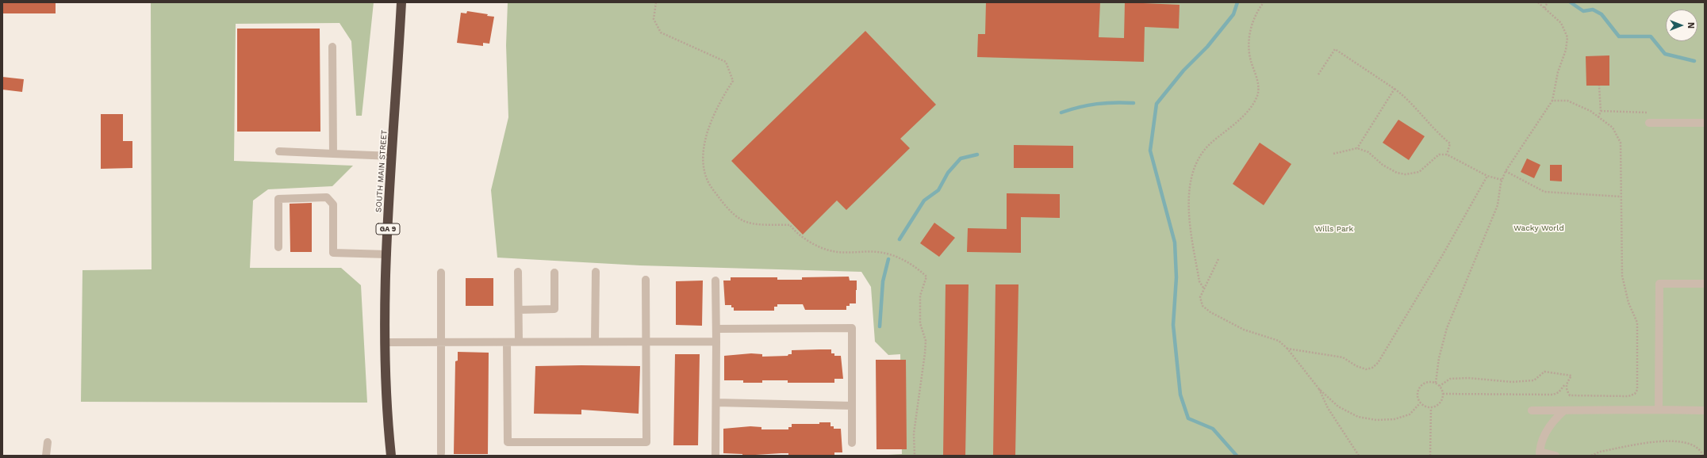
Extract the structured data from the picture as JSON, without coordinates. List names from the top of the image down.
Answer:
{
  "streets": {
    "highway": ["SOUTH MAIN STREET", "GA 9"]
  },
  "parks": ["Wacky World", "Wills Park"],
  "north": "right"
}
